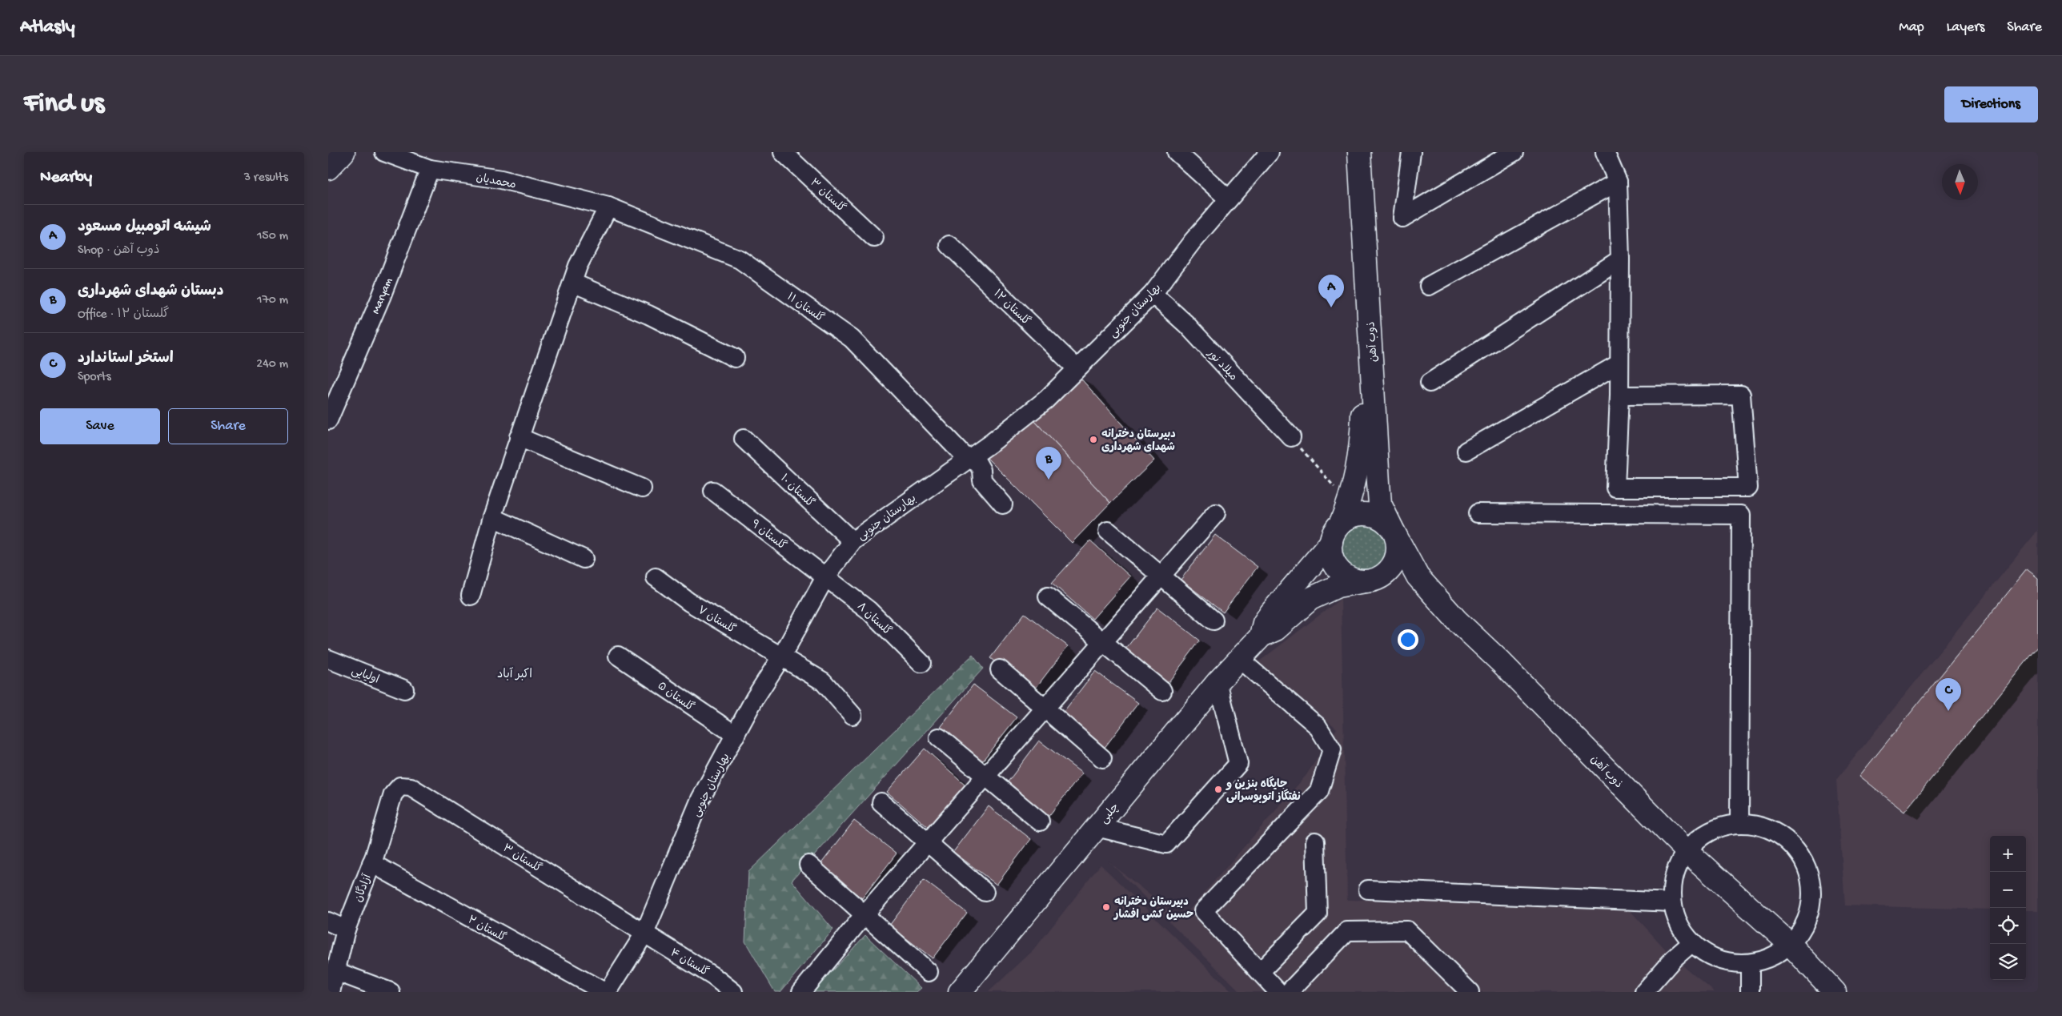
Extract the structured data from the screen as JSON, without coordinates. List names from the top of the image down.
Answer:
{
  "streets": {
    "main road": ["ذوب آهن", "چلبی"],
    "street": [
      "محمدیان",
      "گلستان ۳",
      "Maryam",
      "گلستان ۱۱",
      "گلستان ۱۲",
      "بهارستان جنوبی",
      "میلاد نور",
      "گلستان ۱۰",
      "گلستان ۹",
      "گلستان ۸",
      "گلستان ۷",
      "اولیایی",
      "گلستان ۵",
      "آزادگان",
      "گلستان ۲",
      "گلستان ۴"
    ]
  },
  "crossings": [
    ["محمدیان", "Maryam"],
    ["محمدیان", "گلستان ۱۱"],
    ["گلستان ۳", "بهارستان جنوبی"],
    ["گلستان ۳", "آزادگان"],
    ["گلستان ۳", "گلستان ۴"],
    ["گلستان ۱۱", "بهارستان جنوبی"],
    ["گلستان ۱۲", "بهارستان جنوبی"],
    ["بهارستان جنوبی", "میلاد نور"],
    ["بهارستان جنوبی", "گلستان ۱۰"],
    ["بهارستان جنوبی", "گلستان ۹"],
    ["بهارستان جنوبی", "گلستان ۸"],
    ["بهارستان جنوبی", "گلستان ۷"],
    ["بهارستان جنوبی", "گلستان ۵"],
    ["بهارستان جنوبی", "گلستان ۴"],
    ["گلستان ۹", "گلستان ۸"],
    ["آزادگان", "گلستان ۲"]
  ],
  "districts": ["اکبر آباد"],
  "places": ["دبیرستان دخترانه شهدای شهرداری", "جایگاه بنزین و نفتگاز اتوبوسرانی", "دبیرستان دخترانه حسین کشی افشار"],
  "north": "bottom",
  "page": {
    "header": "Atlasly",
    "nav": ["Map", "Layers", "Share"],
    "buttons": [
      "Directions",
      ["Save", "Share"]
    ],
    "title": "Find us",
    "heading": ["Nearby", "3 results"],
    "list": [
      {
        "mark": "A",
        "name": "شیشه اتومبیل مسعود",
        "note": "Shop · ذوب آهن",
        "value": "150 m"
      },
      {
        "mark": "B",
        "name": "دبستان شهدای شهرداری",
        "note": "Office · گلستان ۱۲",
        "value": "170 m"
      },
      {
        "mark": "C",
        "name": "استخر استاندارد",
        "note": "Sports",
        "value": "240 m"
      }
    ],
    "pins": ["A", "B", "C"],
    "map_buttons": ["+", "−"]
  }
}
